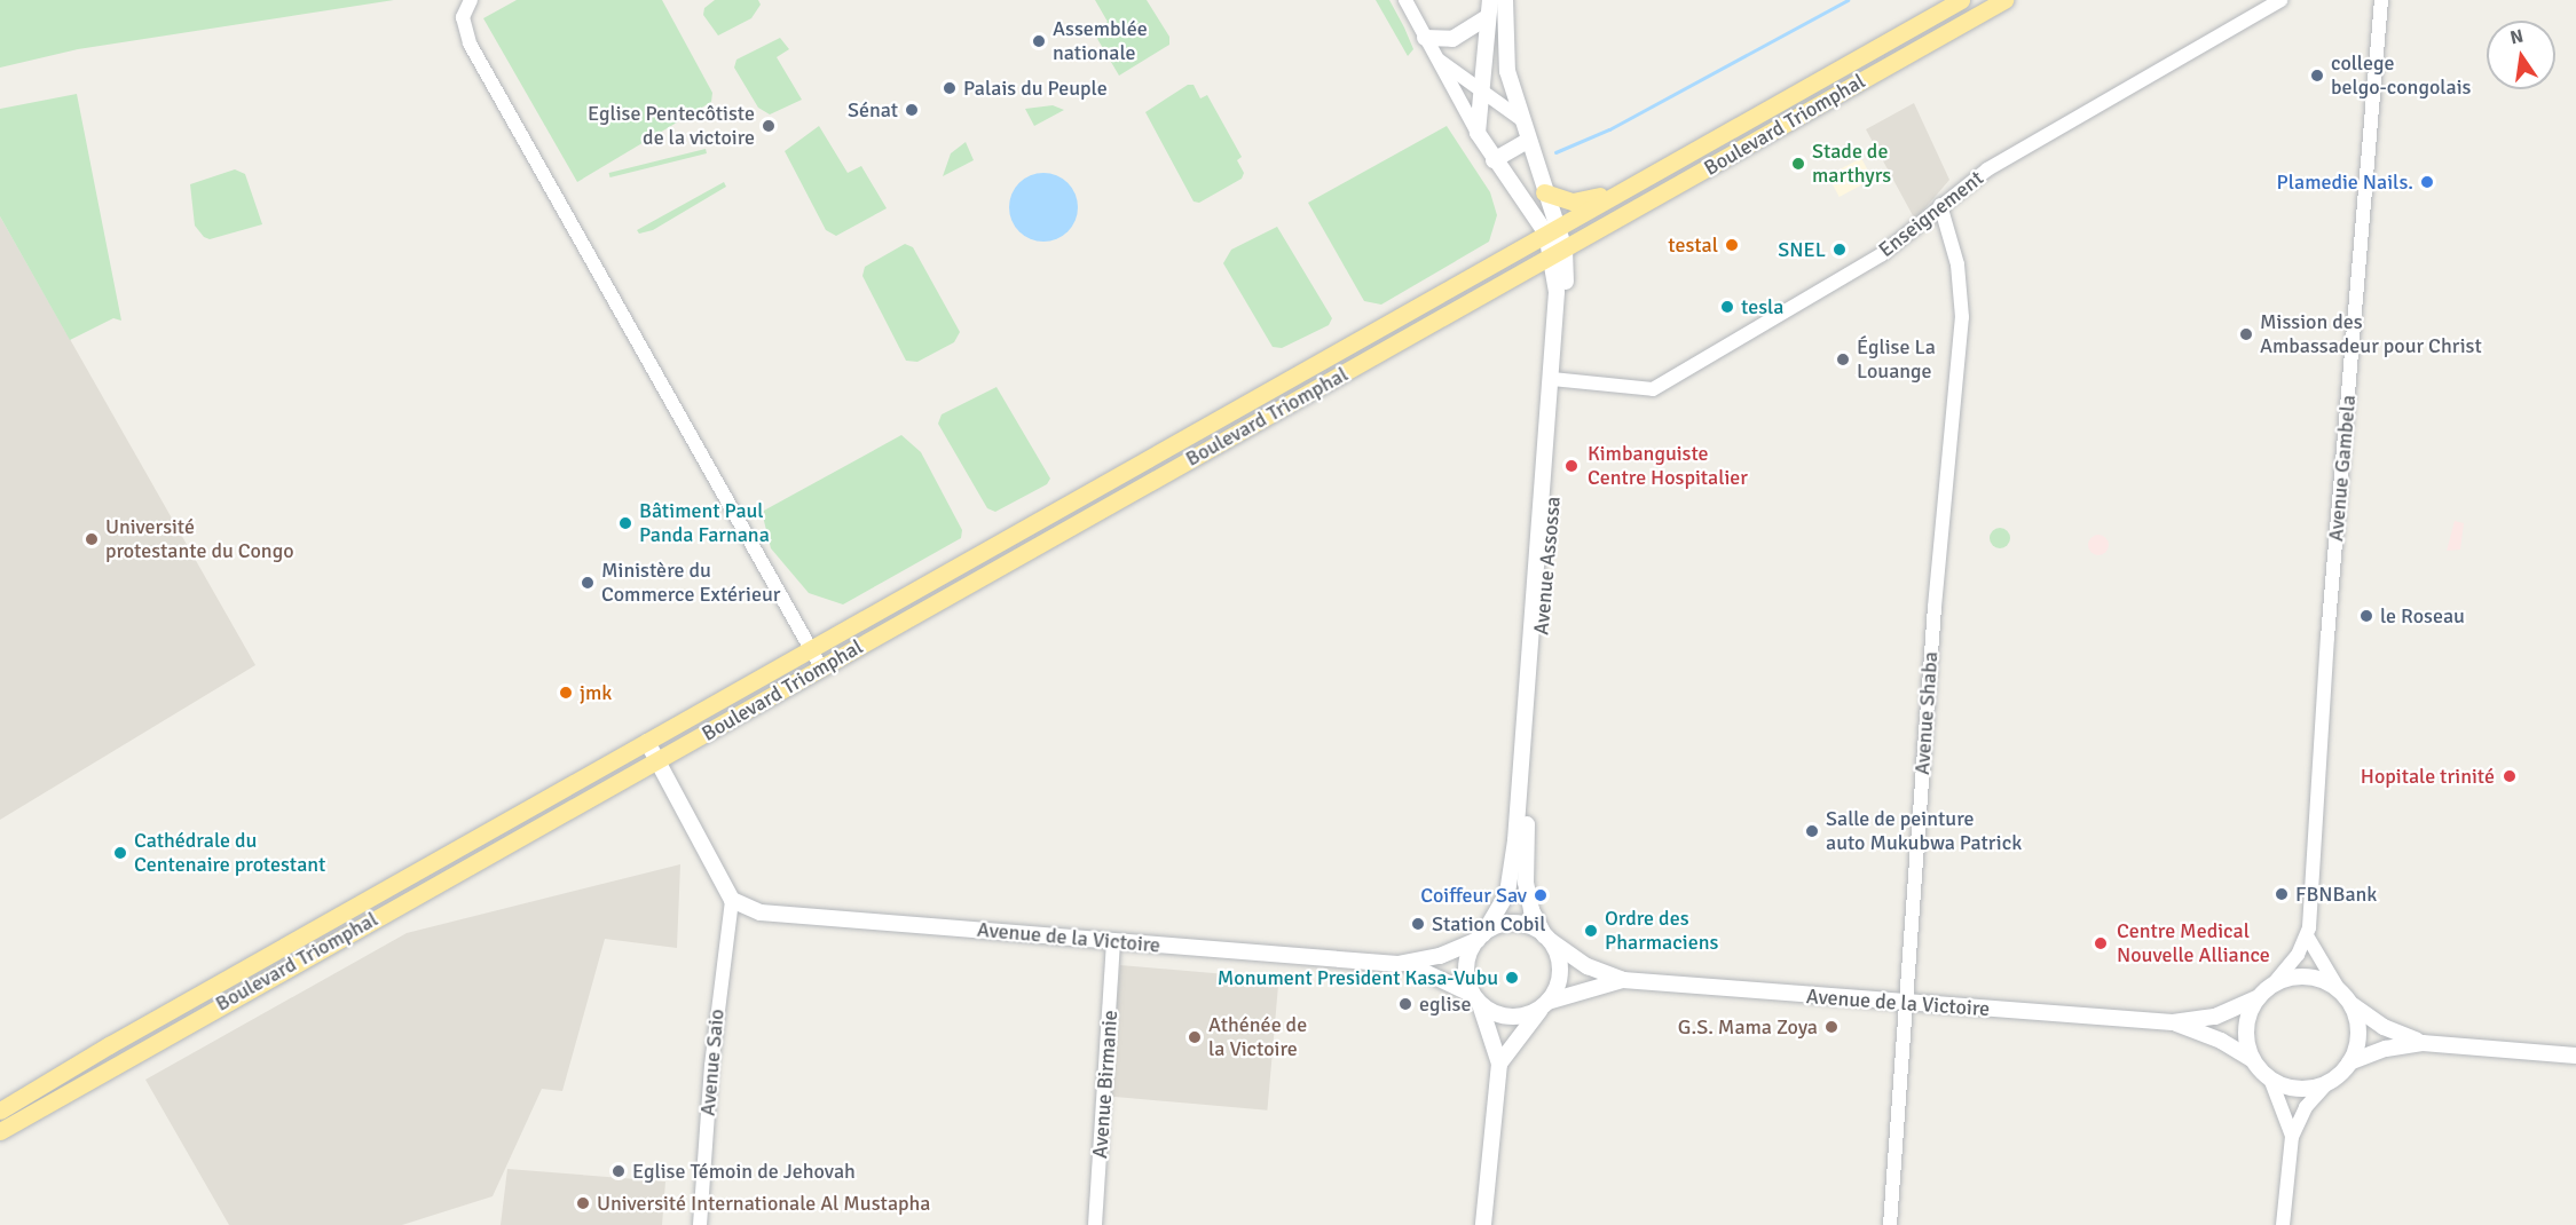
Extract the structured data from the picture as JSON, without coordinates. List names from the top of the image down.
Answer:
{
  "streets": {
    "highway": ["Boulevard Triomphal"],
    "main road": ["Avenue Assossa", "Avenue de la Victoire"],
    "street": [
      "Enseignement",
      "Avenue Gambela",
      "Avenue Shaba",
      "Avenue Saio",
      "Avenue Birmanie"
    ]
  },
  "crossings": [
    ["Boulevard Triomphal", "Avenue Assossa"],
    ["Enseignement", "Avenue Assossa"],
    ["Enseignement", "Avenue Shaba"],
    ["Avenue Shaba", "Avenue de la Victoire"],
    ["Avenue de la Victoire", "Avenue Saio"],
    ["Avenue de la Victoire", "Avenue Birmanie"]
  ],
  "places": [
    "Assemblée nationale",
    "college belgo-congolais",
    "Palais du Peuple",
    "Sénat",
    "Eglise Pentecôtiste de la victoire",
    "Stade de marthyrs",
    "Plamedie Nails.",
    "testal",
    "SNEL",
    "tesla",
    "Mission des Ambassadeur pour Christ",
    "Église La Louange",
    "Kimbanguiste Centre Hospitalier",
    "Bâtiment Paul Panda Farnana",
    "Université protestante du Congo",
    "Ministère du Commerce Extérieur",
    "le Roseau",
    "jmk",
    "Hopitale trinité",
    "Salle de peinture auto Mukubwa Patrick",
    "Cathédrale du Centenaire protestant",
    "FBNBank",
    "Coiffeur Sav",
    "Station Cobil",
    "Ordre des Pharmaciens",
    "Centre Medical Nouvelle Alliance",
    "Monument President Kasa-Vubu",
    "eglise",
    "G.S. Mama Zoya",
    "Athénée de la Victoire",
    "Eglise Témoin de Jehovah",
    "Université Internationale Al Mustapha"
  ],
  "north": "top"
}
